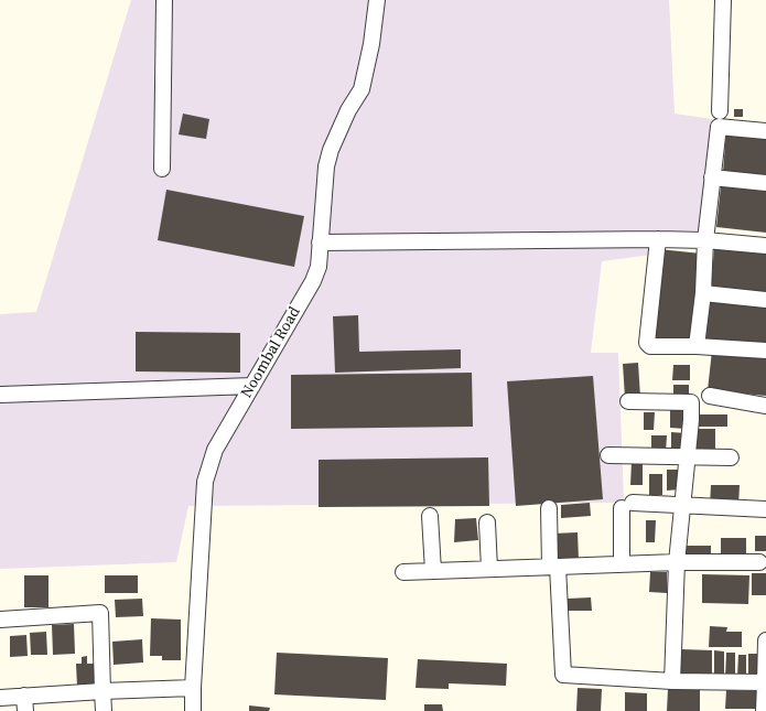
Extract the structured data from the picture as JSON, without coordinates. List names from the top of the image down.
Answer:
{
  "streets": {
    "street": ["Noombal Road"]
  }
}
